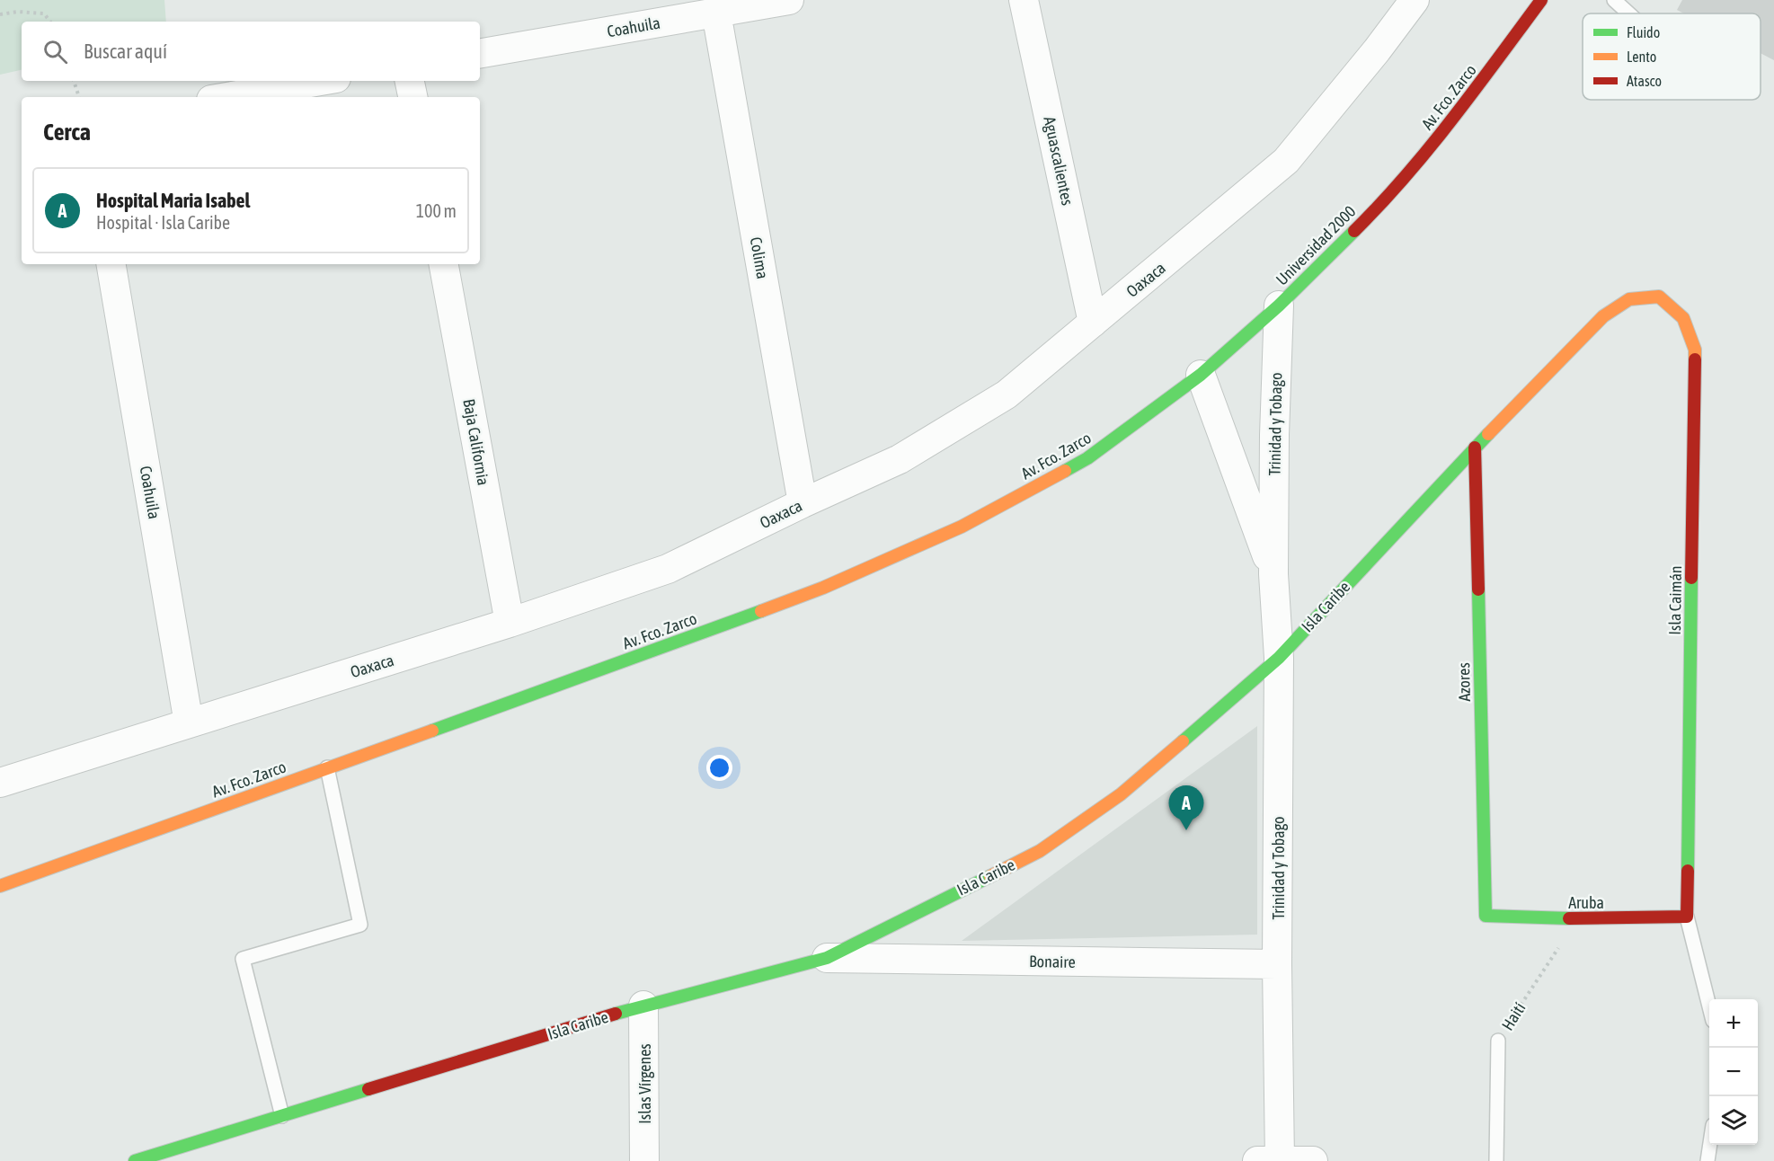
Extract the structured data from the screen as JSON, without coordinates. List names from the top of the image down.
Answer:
{
  "streets": {
    "street": [
      "Coahuila",
      "Av. Fco. Zarco",
      "Aguascalientes",
      "Universidad 2000",
      "Colima",
      "Oaxaca",
      "Trinidad y Tobago",
      "Baja California",
      "Isla Caimán",
      "Isla Caribe",
      "Azores",
      "Aruba",
      "Bonaire",
      "Islas Vírgenes"
    ],
    "lane": ["Haití"]
  },
  "crossings": [
    ["Coahuila", "Colima"],
    ["Coahuila", "Oaxaca"],
    ["Av. Fco. Zarco", "Universidad 2000"],
    ["Av. Fco. Zarco", "Trinidad y Tobago"],
    ["Aguascalientes", "Oaxaca"],
    ["Universidad 2000", "Trinidad y Tobago"],
    ["Colima", "Oaxaca"],
    ["Oaxaca", "Baja California"],
    ["Trinidad y Tobago", "Isla Caribe"],
    ["Trinidad y Tobago", "Bonaire"],
    ["Isla Caimán", "Isla Caribe"],
    ["Isla Caimán", "Aruba"],
    ["Isla Caribe", "Azores"],
    ["Isla Caribe", "Bonaire"],
    ["Isla Caribe", "Islas Vírgenes"],
    ["Azores", "Aruba"],
    ["Aruba", "Haití"]
  ],
  "legend": ["Fluido", "Lento", "Atasco"],
  "page": {
    "search": "Buscar aquí",
    "heading": "Cerca",
    "list": [
      {
        "mark": "A",
        "name": "Hospital Maria Isabel",
        "note": "Hospital · Isla Caribe",
        "value": "100 m"
      }
    ],
    "pins": "A",
    "map_buttons": ["+", "−"]
  }
}
